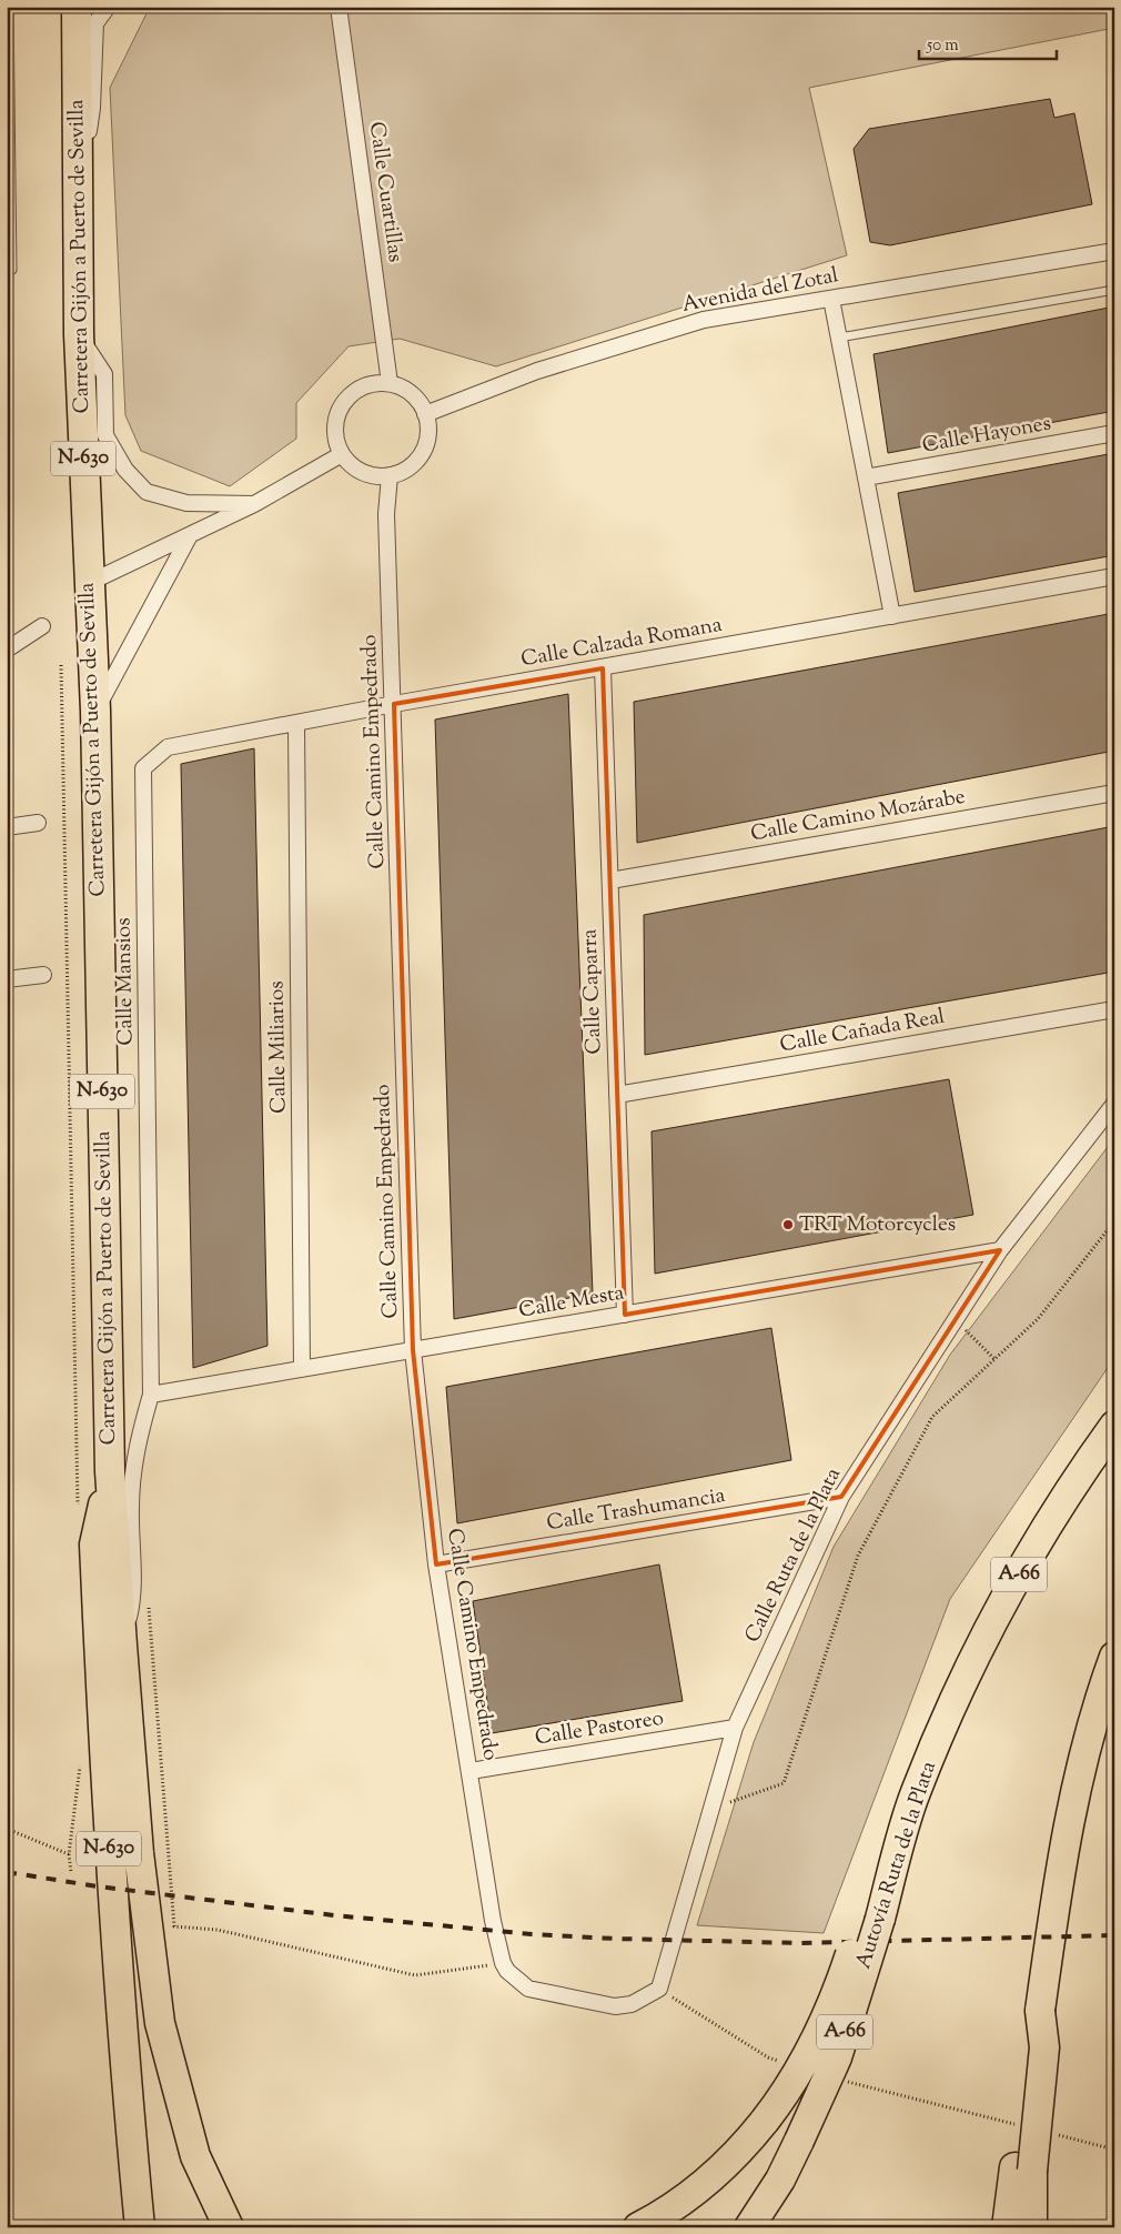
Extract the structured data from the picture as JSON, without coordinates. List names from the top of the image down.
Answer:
{
  "streets": {
    "highway": [
      "Carretera Gijón a Puerto de Sevilla",
      "N-630",
      "A-66",
      "Autovía Ruta de la Plata"
    ],
    "street": [
      "Calle Cuartillas",
      "Avenida del Zotal",
      "Calle Hayones",
      "Calle Calzada Romana",
      "Calle Camino Empedrado",
      "Calle Camino Mozárabe",
      "Calle Mansios",
      "Calle Caparra",
      "Calle Cañada Real",
      "Calle Miliarios",
      "Calle Mesta",
      "Calle Trashumancia",
      "Calle Ruta de la Plata",
      "Calle Pastoreo"
    ]
  },
  "crossings": [
    ["Calle Cuartillas", "Avenida del Zotal"],
    ["Calle Cuartillas", "Calle Camino Empedrado"],
    ["Carretera Gijón a Puerto de Sevilla", "Calle Mansios"],
    ["Avenida del Zotal", "Calle Camino Empedrado"],
    ["Calle Calzada Romana", "Calle Camino Empedrado"],
    ["Calle Calzada Romana", "Calle Mansios"],
    ["Calle Calzada Romana", "Calle Caparra"],
    ["Calle Calzada Romana", "Calle Miliarios"],
    ["Calle Camino Empedrado", "Calle Mesta"],
    ["Calle Camino Empedrado", "Calle Trashumancia"],
    ["Calle Camino Empedrado", "Calle Pastoreo"],
    ["Calle Camino Mozárabe", "Calle Caparra"],
    ["Calle Mansios", "Calle Mesta"],
    ["Calle Caparra", "Calle Cañada Real"],
    ["Calle Caparra", "Calle Mesta"],
    ["Calle Miliarios", "Calle Mesta"],
    ["Calle Mesta", "Calle Ruta de la Plata"],
    ["Calle Trashumancia", "Calle Ruta de la Plata"],
    ["Calle Ruta de la Plata", "Calle Pastoreo"]
  ],
  "places": ["TRT Motorcycles"],
  "scale_bar": "50 m"
}
